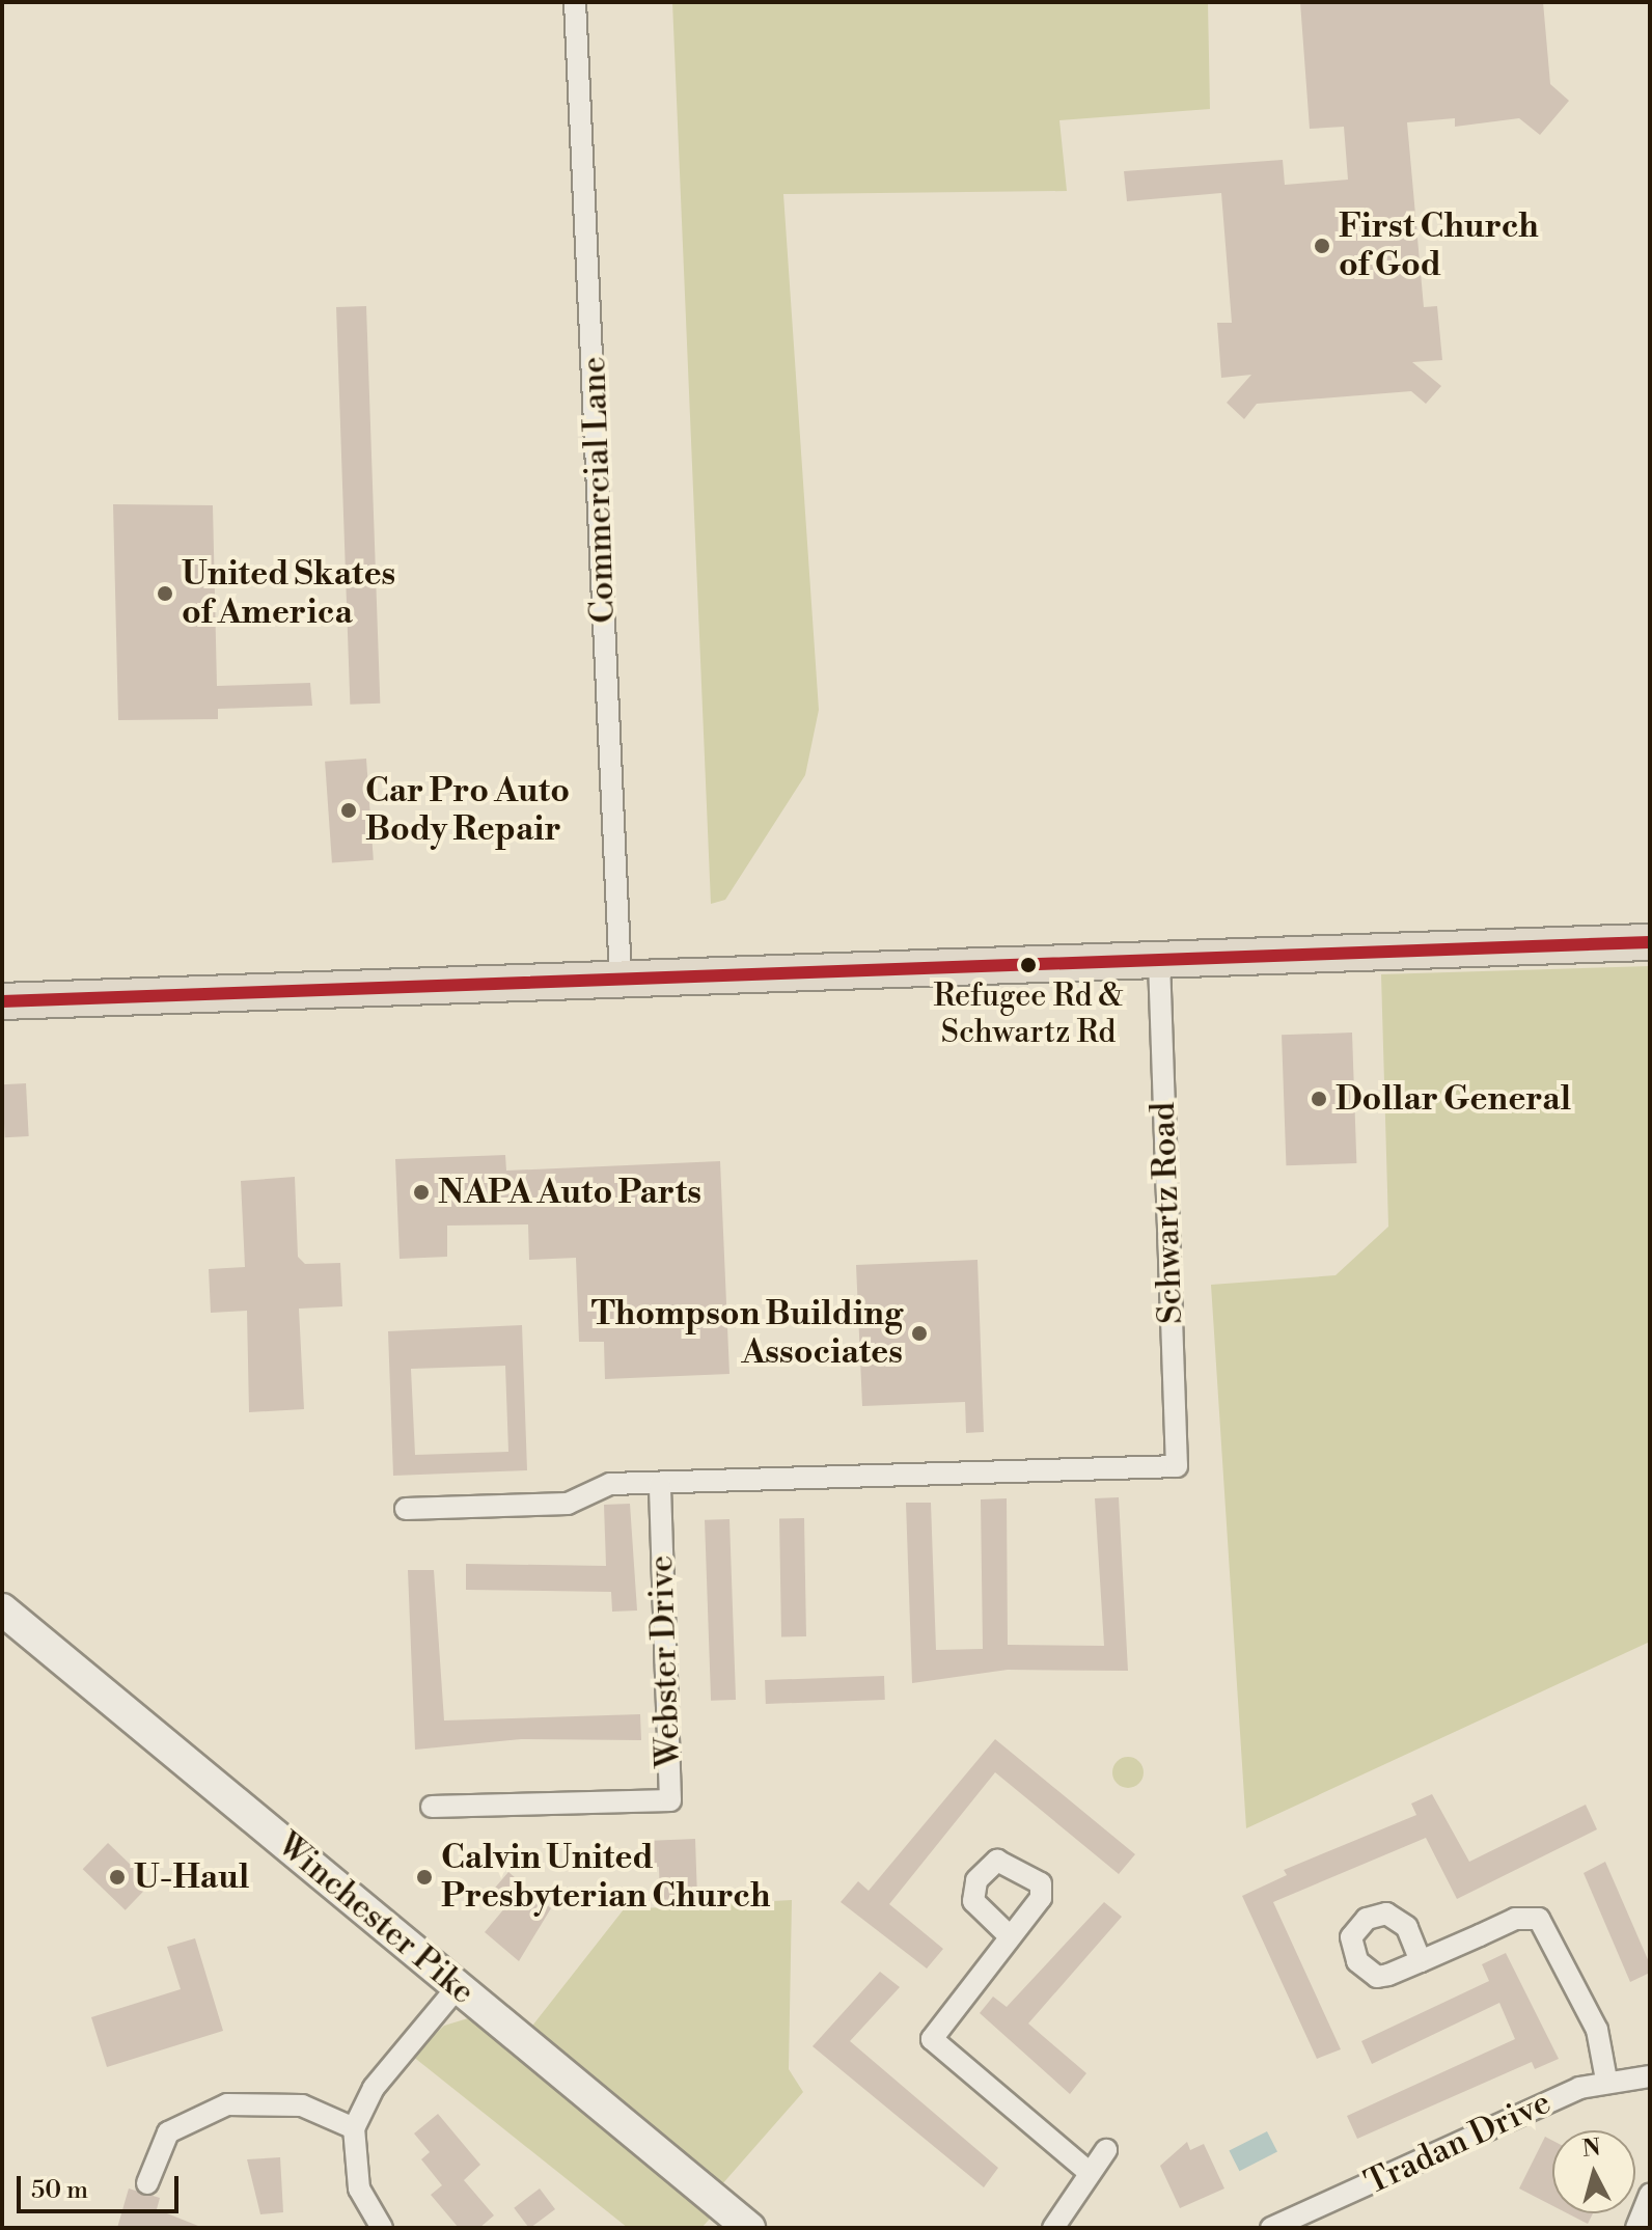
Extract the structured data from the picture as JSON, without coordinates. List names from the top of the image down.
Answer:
{
  "streets": {
    "main road": ["Winchester Pike"],
    "street": [
      "Commercial Lane",
      "Schwartz Road",
      "Webster Drive",
      "Tradan Drive"
    ]
  },
  "crossings": [
    ["Schwartz Road", "Webster Drive"]
  ],
  "places": [
    "First Church of God",
    "United Skates of America",
    "Car Pro Auto Body Repair",
    "Refugee Rd & Schwartz Rd",
    "Dollar General",
    "NAPA Auto Parts",
    "Thompson Building Associates",
    "U-Haul",
    "Calvin United Presbyterian Church"
  ],
  "scale_bar": "50 m",
  "north": "top"
}
